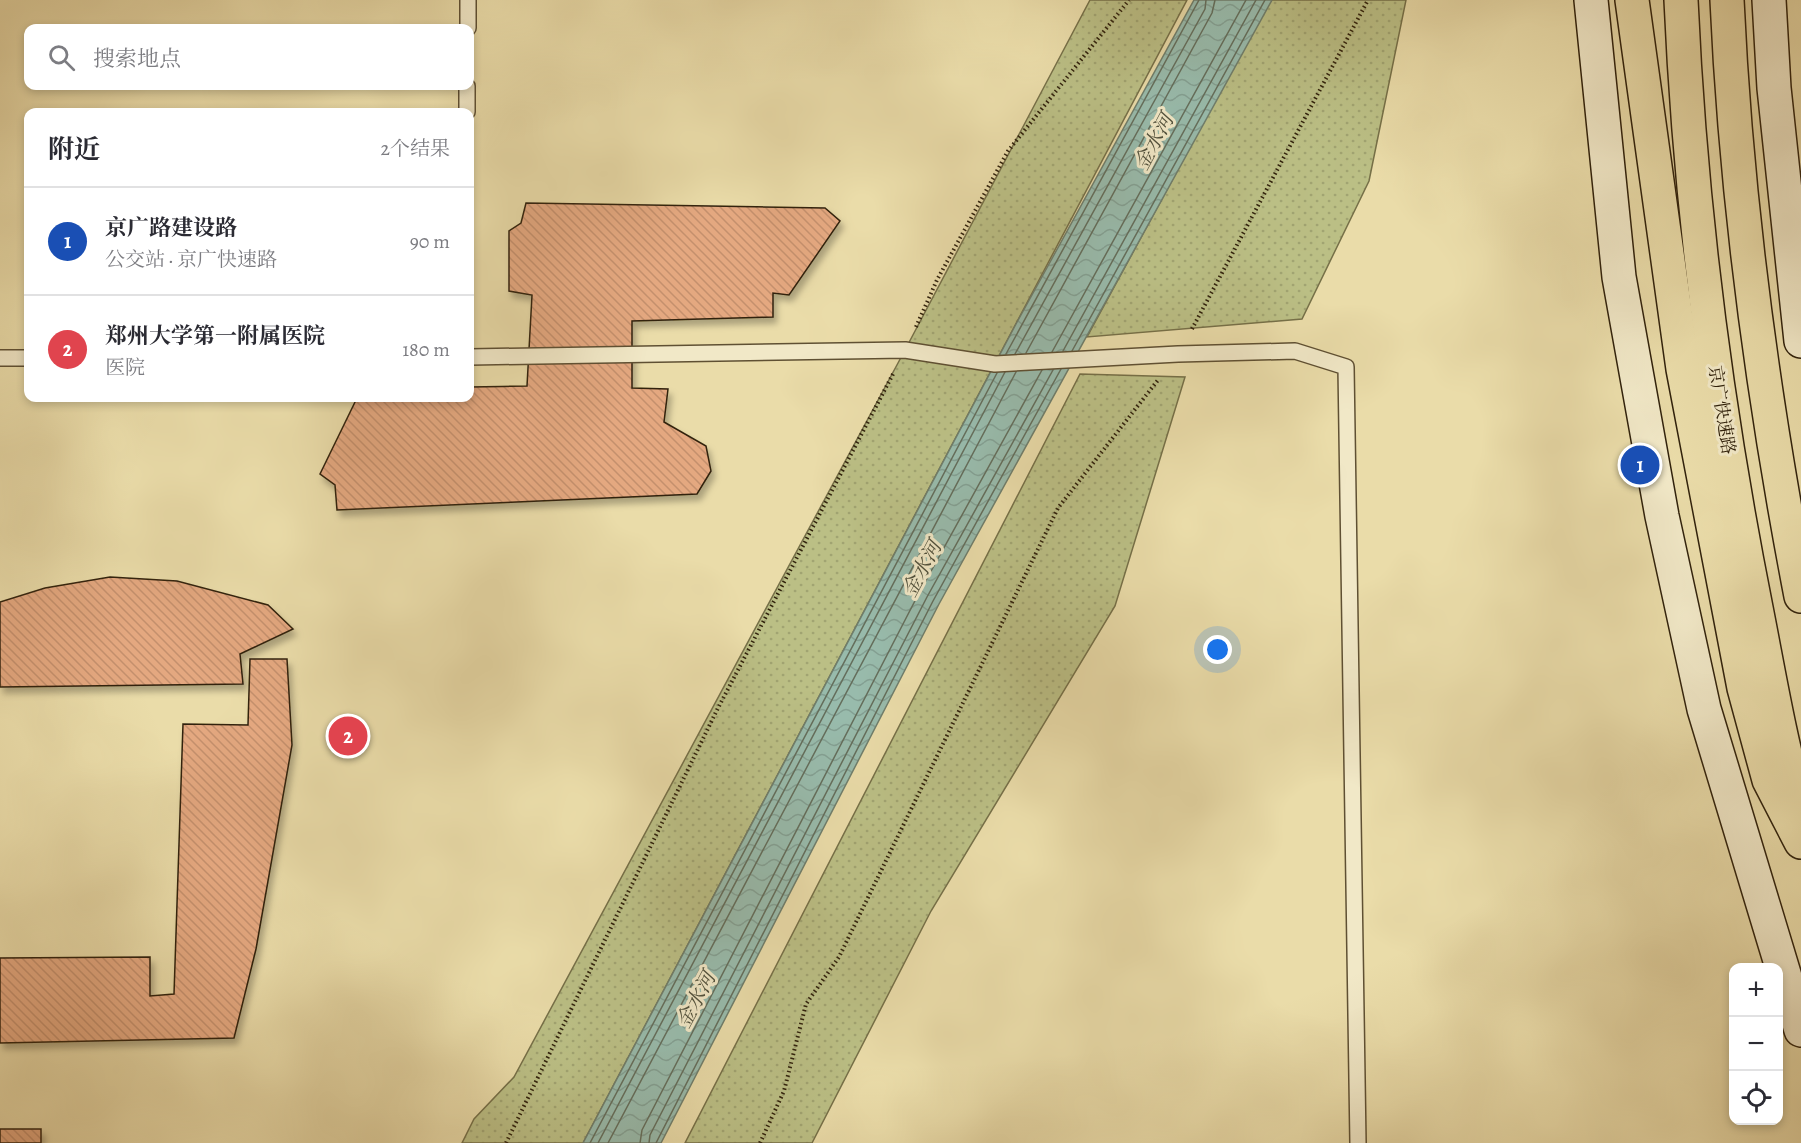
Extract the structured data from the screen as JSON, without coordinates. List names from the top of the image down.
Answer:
{
  "streets": {
    "highway": ["京广快速路"]
  },
  "water": ["金水河"],
  "page": {
    "search": "搜索地点",
    "heading": ["附近", "2个结果"],
    "list": [
      {
        "mark": "1",
        "name": "京广路建设路",
        "note": "公交站 · 京广快速路",
        "value": "90 m"
      },
      {
        "mark": "2",
        "name": "郑州大学第一附属医院",
        "note": "医院",
        "value": "180 m"
      }
    ],
    "pins": ["1", "2"],
    "map_buttons": ["+", "−"]
  }
}
